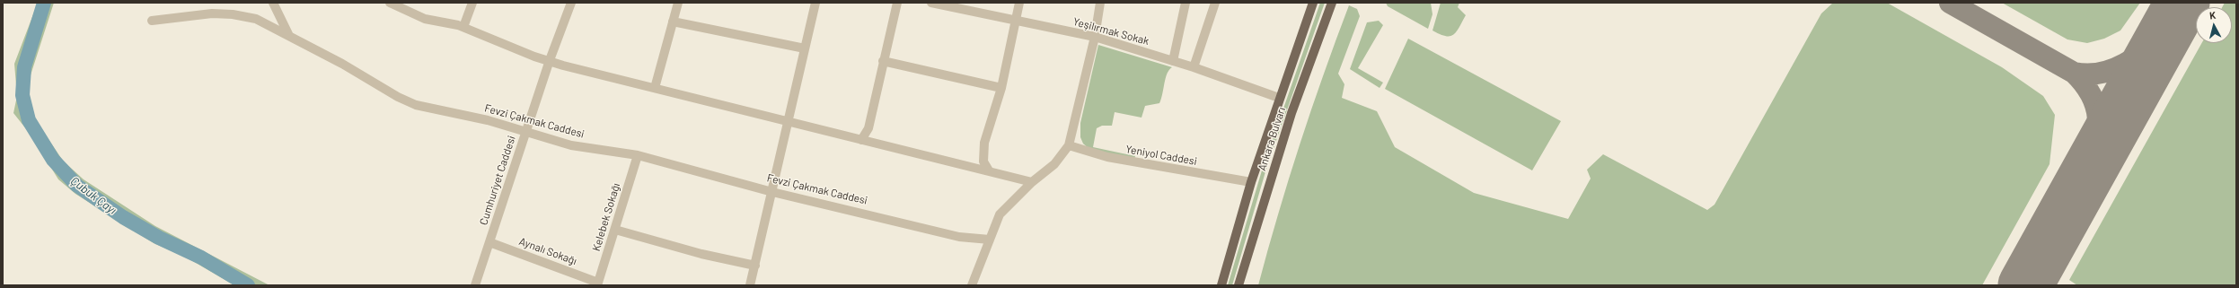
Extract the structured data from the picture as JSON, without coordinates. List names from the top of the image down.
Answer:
{
  "streets": {
    "main road": ["Ankara Bulvarı"],
    "street": [
      "Yeşilırmak Sokak",
      "Fevzi Çakmak Caddesi",
      "Yeniyol Caddesi",
      "Cumhuriyet Caddesi",
      "Kelebek Sokağı",
      "Aynalı Sokağı"
    ]
  },
  "crossings": [
    ["Yeşilırmak Sokak", "Ankara Bulvarı"],
    ["Fevzi Çakmak Caddesi", "Cumhuriyet Caddesi"],
    ["Fevzi Çakmak Caddesi", "Kelebek Sokağı"],
    ["Ankara Bulvarı", "Yeniyol Caddesi"],
    ["Cumhuriyet Caddesi", "Aynalı Sokağı"],
    ["Kelebek Sokağı", "Aynalı Sokağı"]
  ],
  "water": ["Çubuk Çayı"],
  "north": "top"
}
